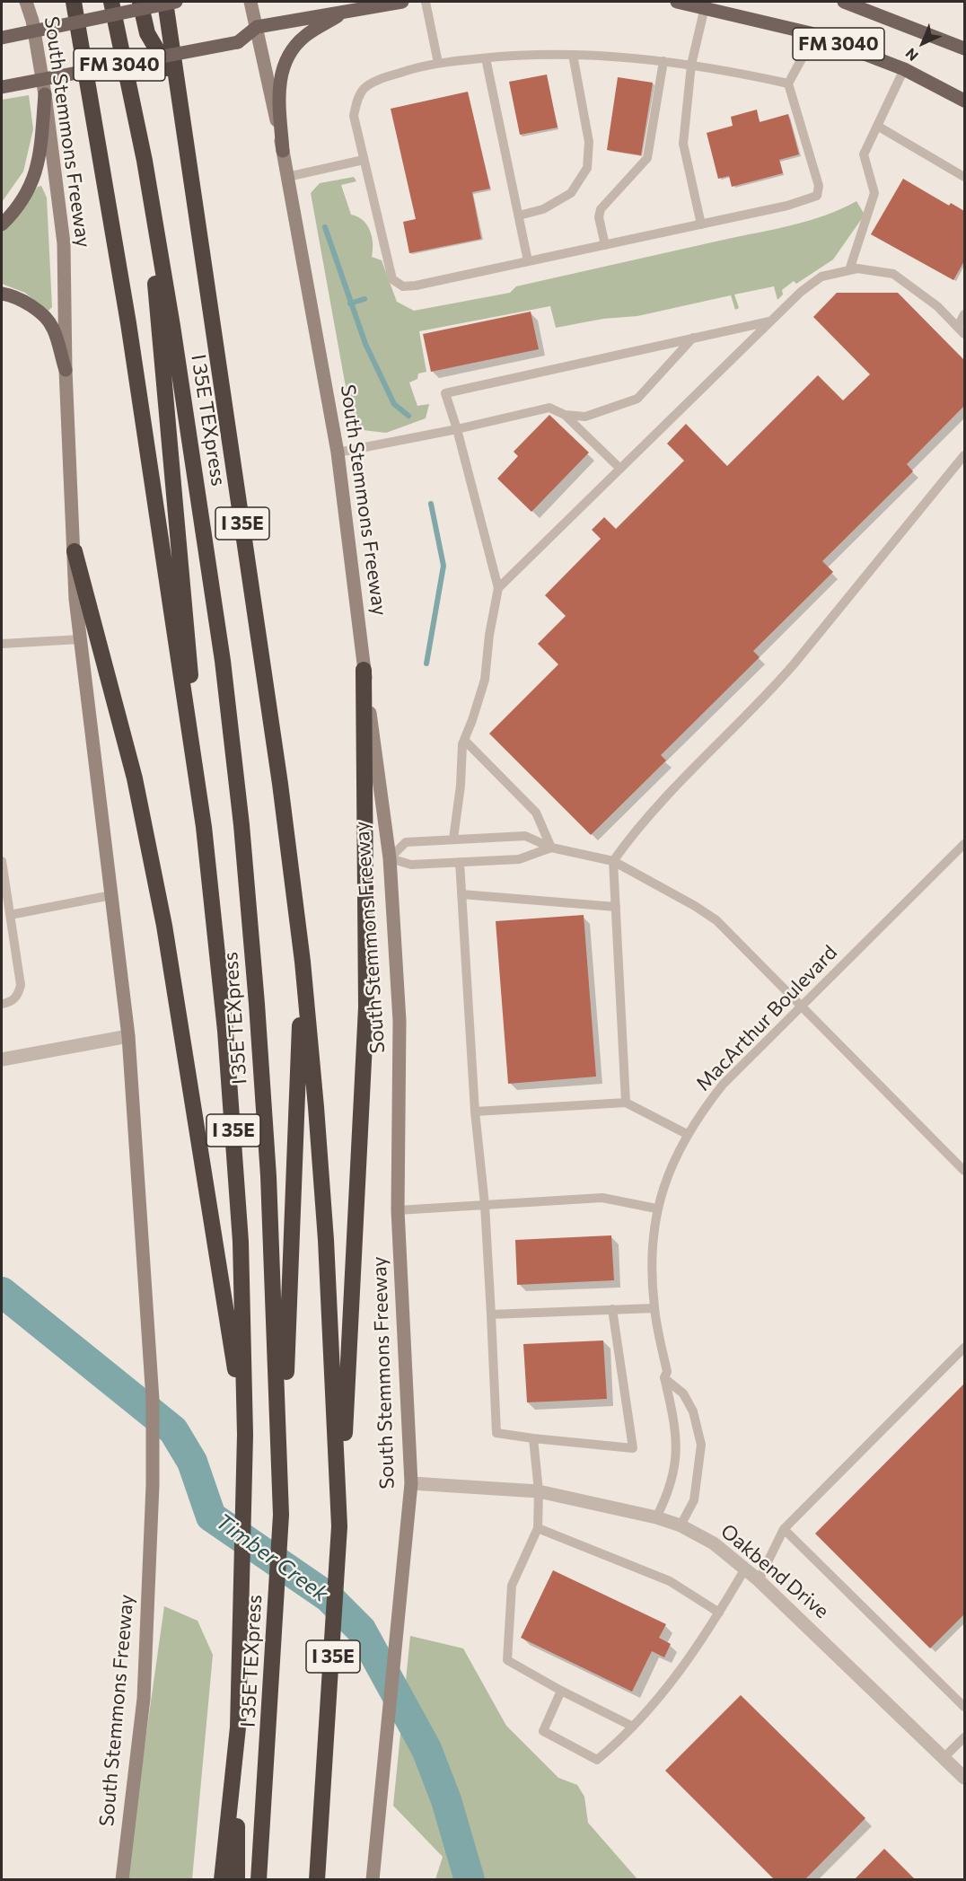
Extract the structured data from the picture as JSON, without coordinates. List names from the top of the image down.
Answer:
{
  "streets": {
    "highway": ["South Stemmons Freeway", "I 35E TEXpress", "I 35E"],
    "main road": ["FM 3040"],
    "street": ["Oakbend Drive"],
    "lane": ["MacArthur Boulevard"]
  },
  "crossings": [
    ["FM 3040", "South Stemmons Freeway"],
    ["South Stemmons Freeway", "Oakbend Drive"],
    ["MacArthur Boulevard", "Oakbend Drive"]
  ],
  "water": ["Timber Creek"],
  "north": "bottom left"
}
